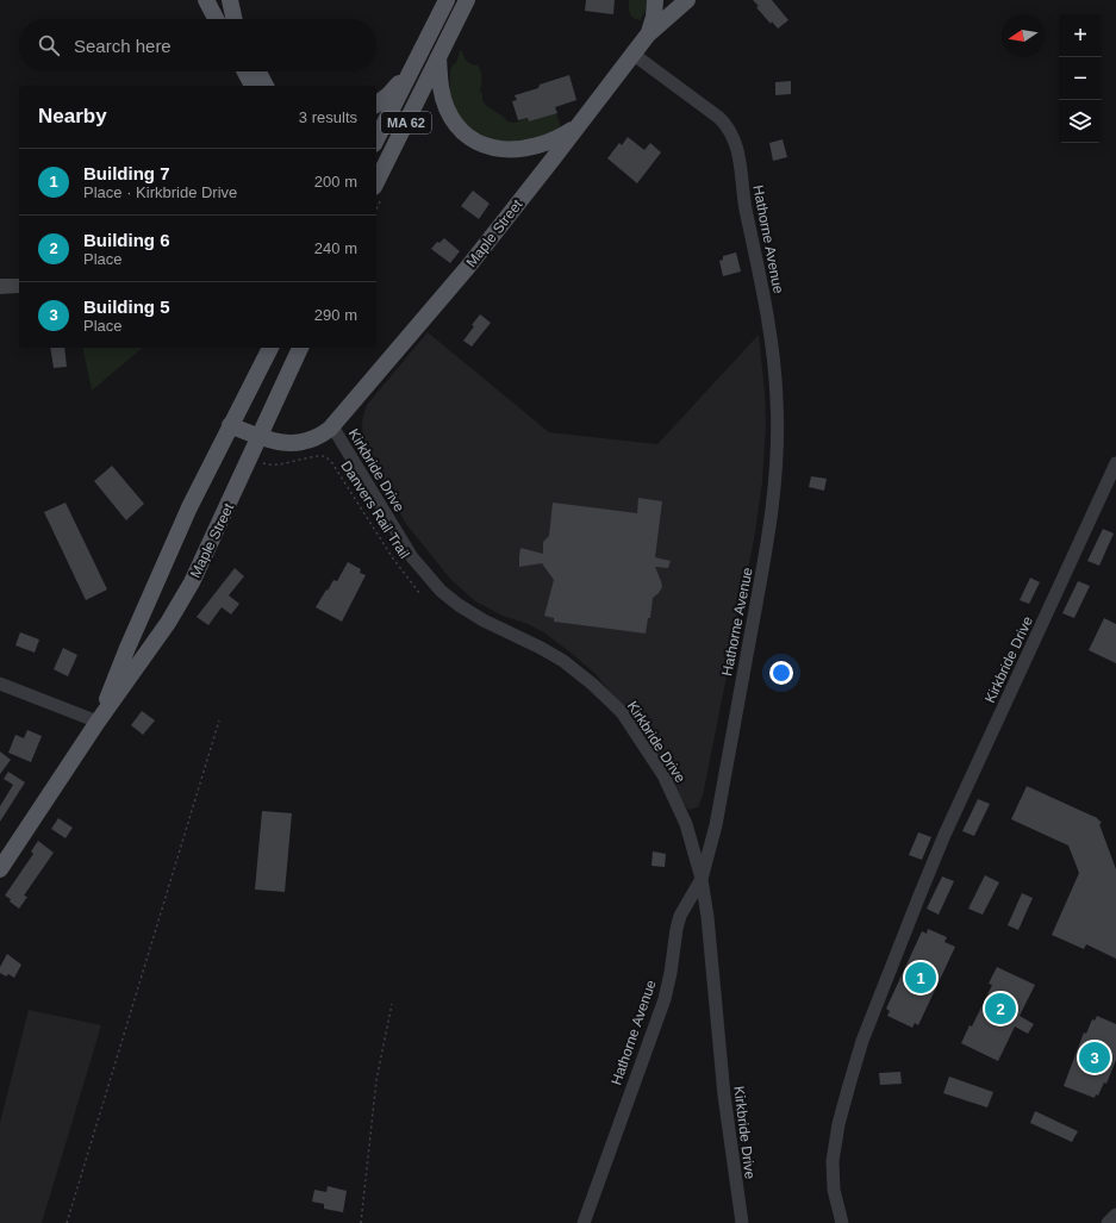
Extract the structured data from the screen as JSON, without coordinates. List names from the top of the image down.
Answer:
{
  "streets": {
    "main road": ["MA 62", "Maple Street"],
    "street": ["Hathorne Avenue", "Kirkbride Drive"],
    "path": ["Danvers Rail Trail"]
  },
  "crossings": [
    ["Maple Street", "Hathorne Avenue"],
    ["Maple Street", "Kirkbride Drive"],
    ["Maple Street", "Danvers Rail Trail"],
    ["Hathorne Avenue", "Kirkbride Drive"]
  ],
  "north": "left",
  "page": {
    "map_buttons": ["+", "−"],
    "search": "Search here",
    "heading": ["Nearby", "3 results"],
    "list": [
      {
        "mark": "1",
        "name": "Building 7",
        "note": "Place · Kirkbride Drive",
        "value": "200 m"
      },
      {
        "mark": "2",
        "name": "Building 6",
        "note": "Place",
        "value": "240 m"
      },
      {
        "mark": "3",
        "name": "Building 5",
        "note": "Place",
        "value": "290 m"
      }
    ],
    "pins": ["1", "2", "3"]
  }
}
